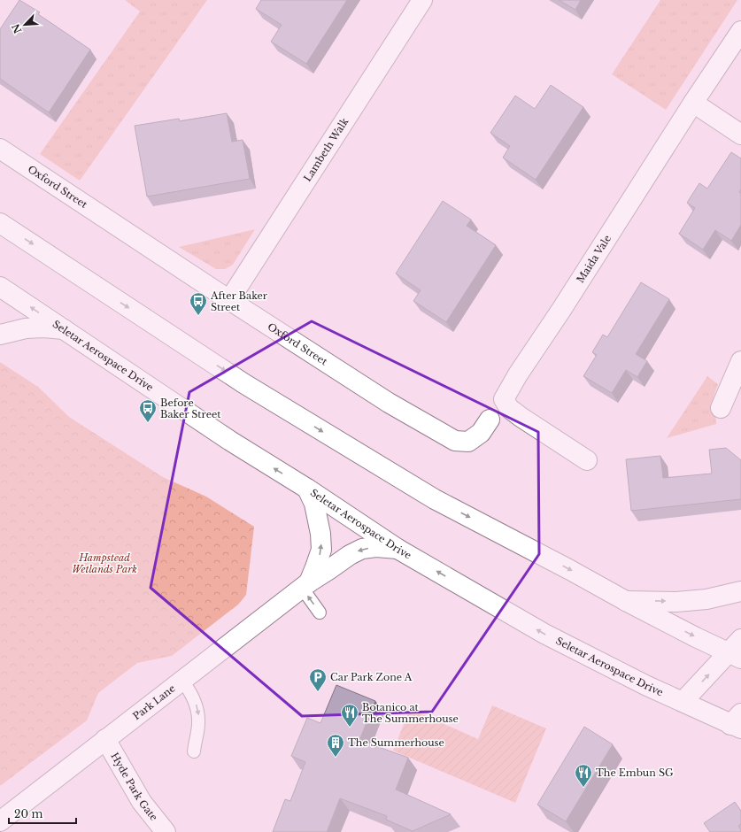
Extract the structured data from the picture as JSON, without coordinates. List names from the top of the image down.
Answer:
{
  "streets": {
    "street": [
      "Lambeth Walk",
      "Oxford Street",
      "Maida Vale",
      "Seletar Aerospace Drive",
      "Park Lane",
      "Hyde Park Gate"
    ]
  },
  "crossings": [
    ["Lambeth Walk", "Oxford Street"],
    ["Seletar Aerospace Drive", "Park Lane"],
    ["Park Lane", "Hyde Park Gate"]
  ],
  "parks": ["Hampstead Wetlands Park"],
  "places": {
    "bus stop": ["After Baker Street", "Before Baker Street"],
    "parking": ["Car Park Zone A"],
    "restaurant": ["Botanico at The Summerhouse", "The Embun SG"],
    "building": ["The Summerhouse"]
  },
  "scale_bar": "20 m",
  "north": "bottom left"
}
